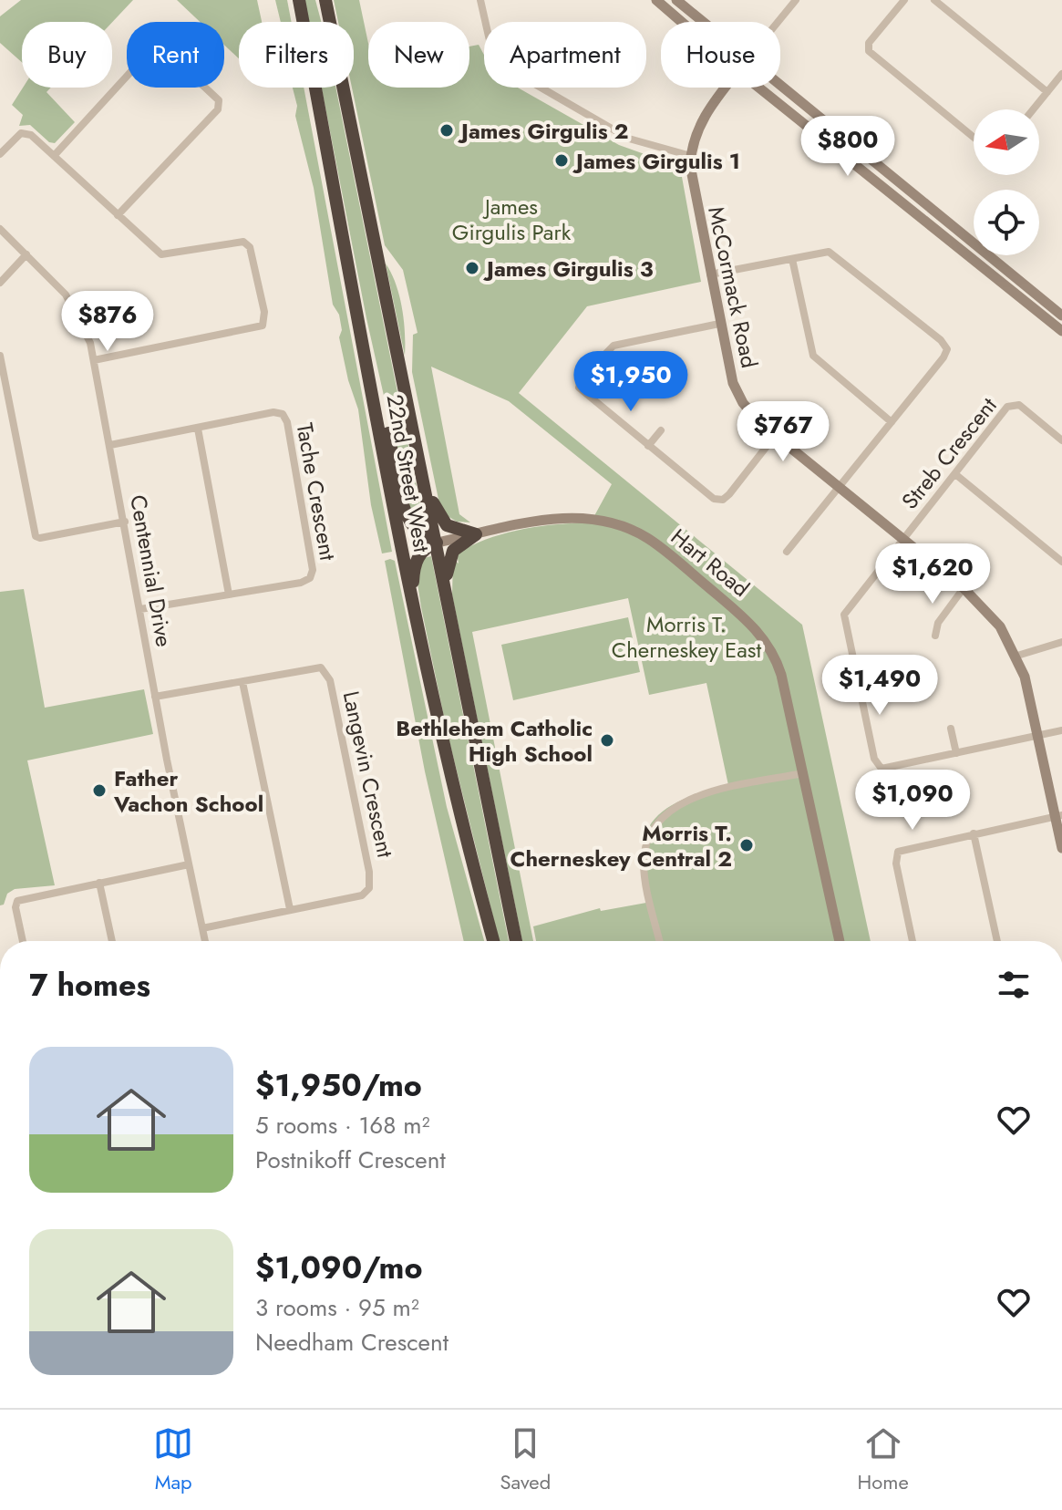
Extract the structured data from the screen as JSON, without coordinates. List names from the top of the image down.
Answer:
{
  "streets": {
    "highway": ["22nd Street West"],
    "street": [
      "McCormack Road",
      "Streb Crescent",
      "Tache Crescent",
      "Hart Road",
      "Centennial Drive",
      "Langevin Crescent"
    ]
  },
  "crossings": [
    ["McCormack Road", "Streb Crescent"],
    ["22nd Street West", "Hart Road"],
    ["Tache Crescent", "Centennial Drive"],
    ["Centennial Drive", "Langevin Crescent"]
  ],
  "parks": ["James Girgulis Park", "Morris T. Cherneskey East"],
  "places": [
    "James Girgulis 2",
    "James Girgulis 1",
    "James Girgulis 3",
    "Bethlehem Catholic High School",
    "Father Vachon School",
    "Morris T. Cherneskey Central 2"
  ],
  "north": "left",
  "page": {
    "chip": [
      "Buy",
      "Rent",
      "Filters",
      "New",
      "Apartment",
      "House"
    ],
    "price": [
      "$800",
      "$876",
      "$1,950",
      "$767",
      "$1,620",
      "$1,490",
      "$1,090"
    ],
    "heading": "7 homes",
    "list": [
      {
        "name": "$1,950/mo",
        "note": "5 rooms · 168 m² · Postnikoff Crescent"
      },
      {
        "name": "$1,090/mo",
        "note": "3 rooms · 95 m² · Needham Crescent"
      }
    ],
    "tabs": ["Map", "Saved", "Home"]
  }
}
